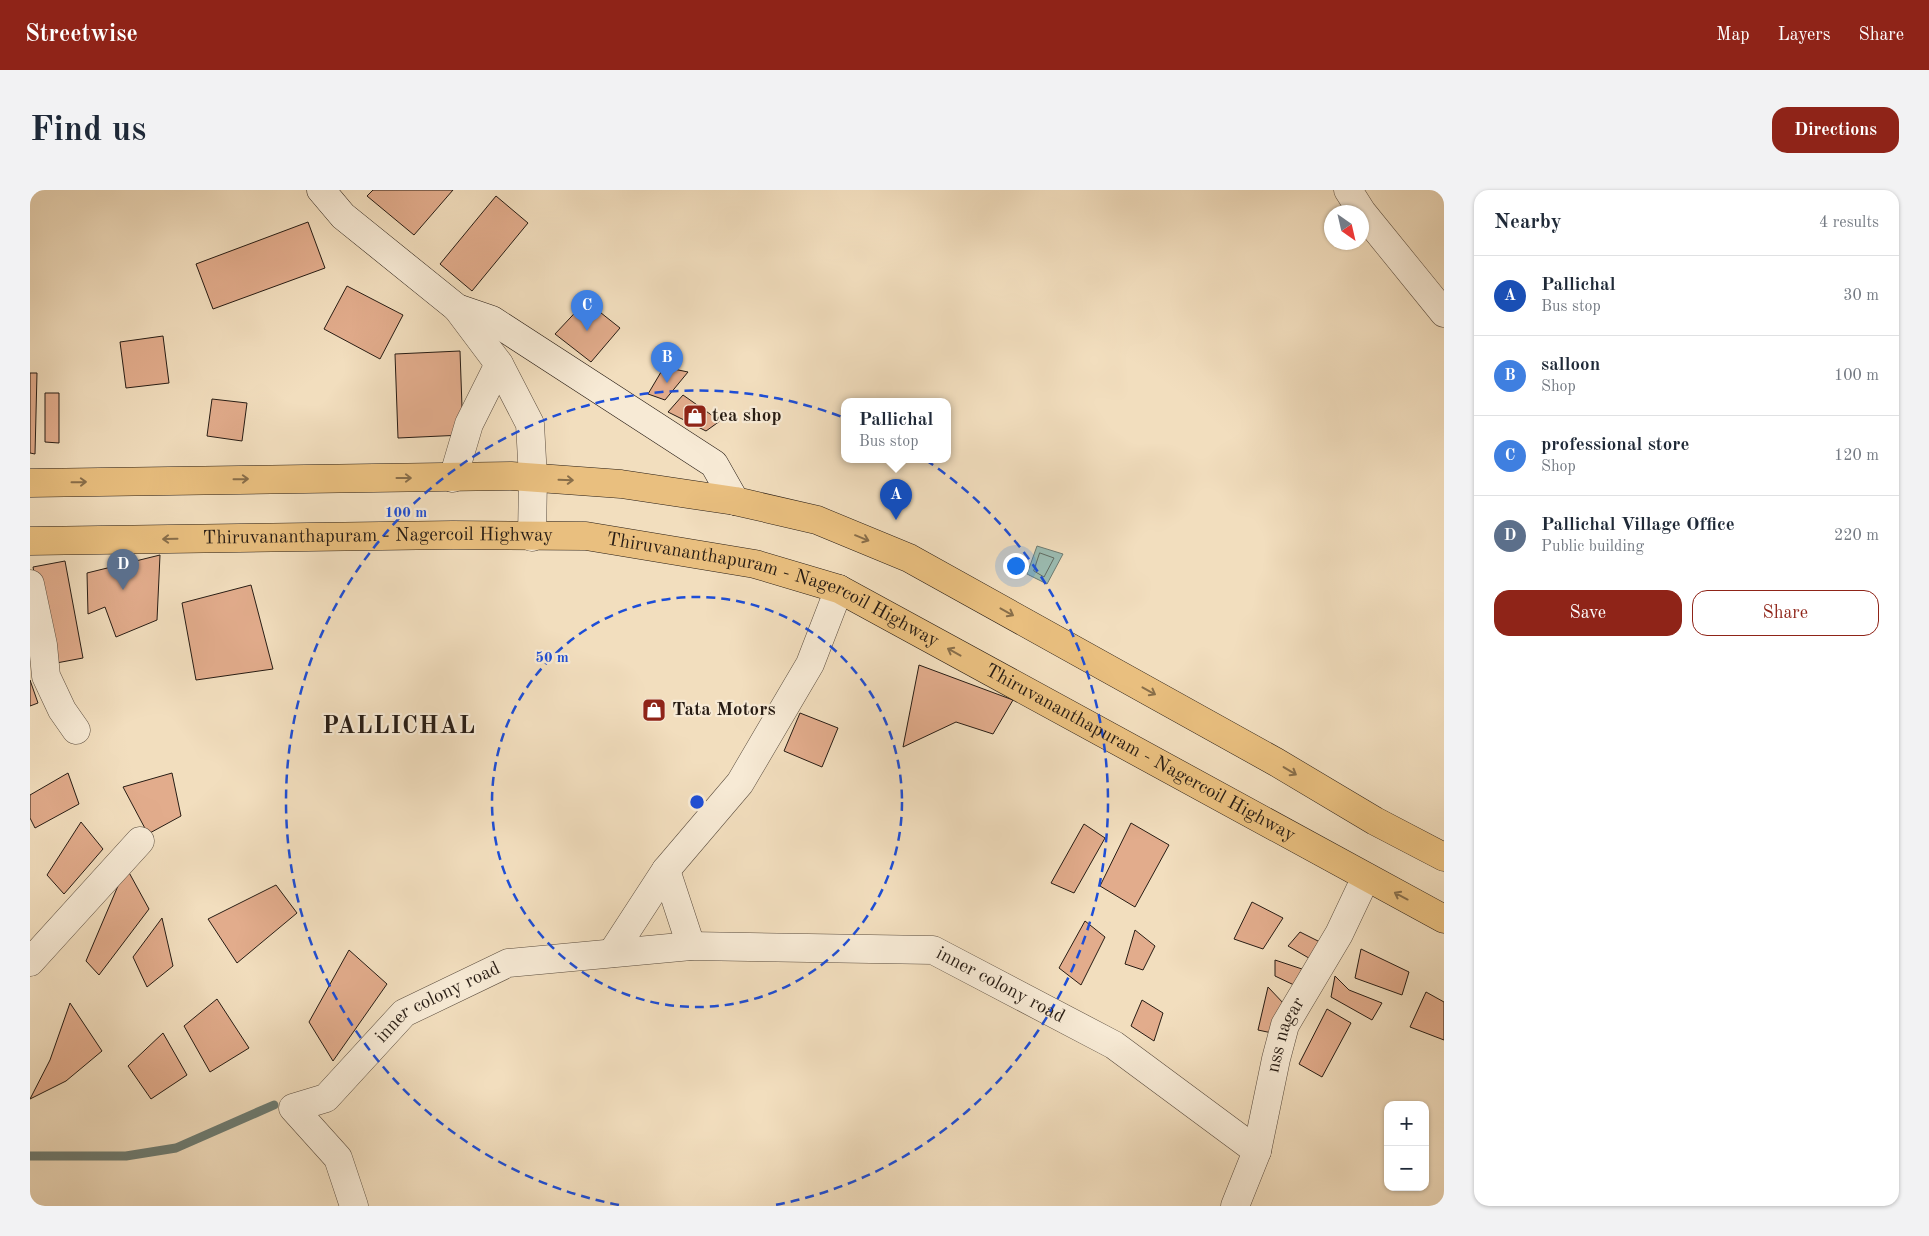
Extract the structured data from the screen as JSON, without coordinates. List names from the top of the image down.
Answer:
{
  "streets": {
    "main road": ["Thiruvananthapuram - Nagercoil Highway"],
    "street": ["inner colony road", "nss nagar"]
  },
  "crossings": [
    ["Thiruvananthapuram - Nagercoil Highway", "nss nagar"],
    ["inner colony road", "nss nagar"]
  ],
  "districts": ["PALLICHAL"],
  "places": {
    "shop": ["tea shop", "Tata Motors"]
  },
  "north": "bottom right",
  "page": {
    "header": "Streetwise",
    "nav": ["Map", "Layers", "Share"],
    "buttons": [
      "Directions",
      ["Save", "Share"]
    ],
    "title": "Find us",
    "heading": ["Nearby", "4 results"],
    "list": [
      {
        "mark": "A",
        "name": "Pallichal",
        "note": "Bus stop",
        "value": "30 m"
      },
      {
        "mark": "B",
        "name": "salloon",
        "note": "Shop",
        "value": "100 m"
      },
      {
        "mark": "C",
        "name": "professional store",
        "note": "Shop",
        "value": "120 m"
      },
      {
        "mark": "D",
        "name": "Pallichal Village Office",
        "note": "Public building",
        "value": "220 m"
      }
    ],
    "pins": [
      "C",
      "B",
      "A",
      "D"
    ],
    "popup": ["Pallichal", "Bus stop"],
    "map_buttons": ["+", "−"]
  },
  "rings": ["100 m", "50 m"]
}
